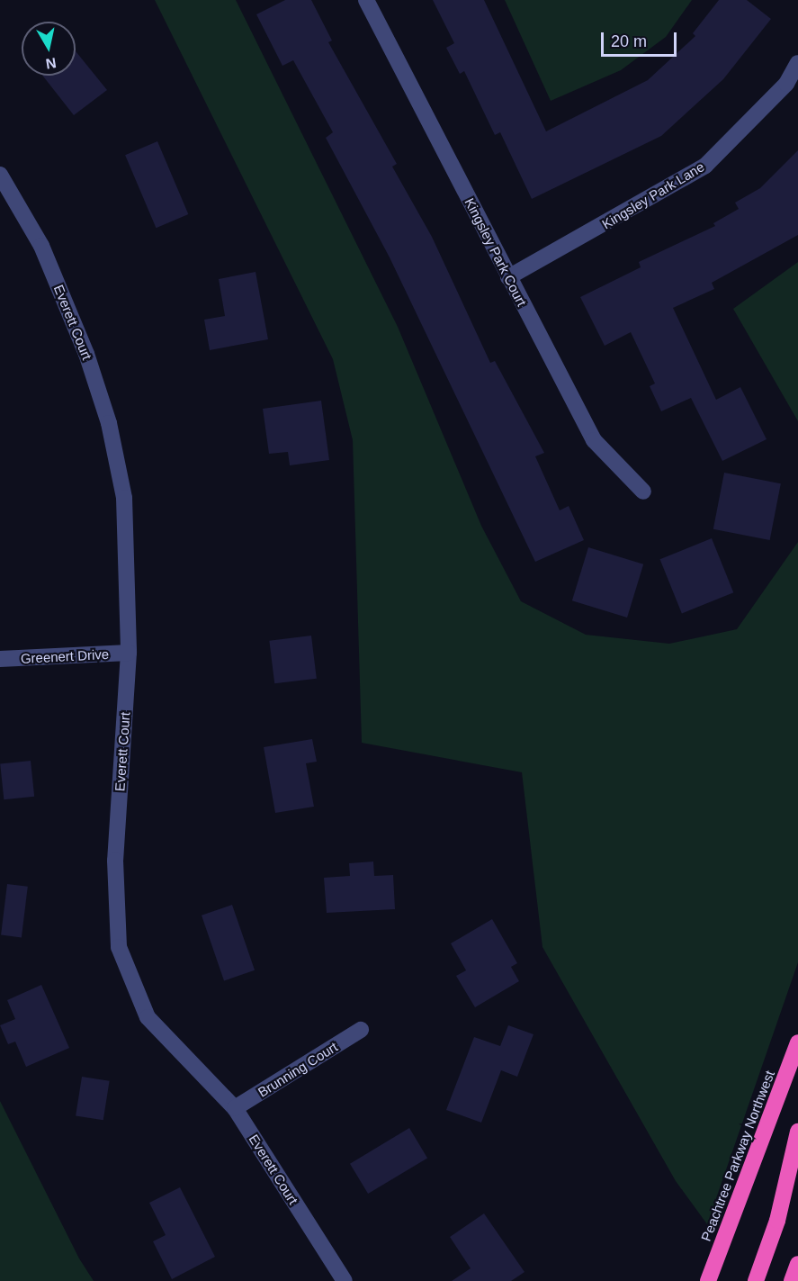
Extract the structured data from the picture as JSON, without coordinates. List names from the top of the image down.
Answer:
{
  "streets": {
    "highway": ["Peachtree Parkway Northwest"],
    "street": [
      "Kingsley Park Lane",
      "Kingsley Park Court",
      "Everett Court",
      "Greenert Drive",
      "Brunning Court"
    ]
  },
  "crossings": [
    ["Kingsley Park Lane", "Kingsley Park Court"],
    ["Everett Court", "Greenert Drive"],
    ["Everett Court", "Brunning Court"]
  ],
  "scale_bar": "20 m",
  "north": "bottom"
}
